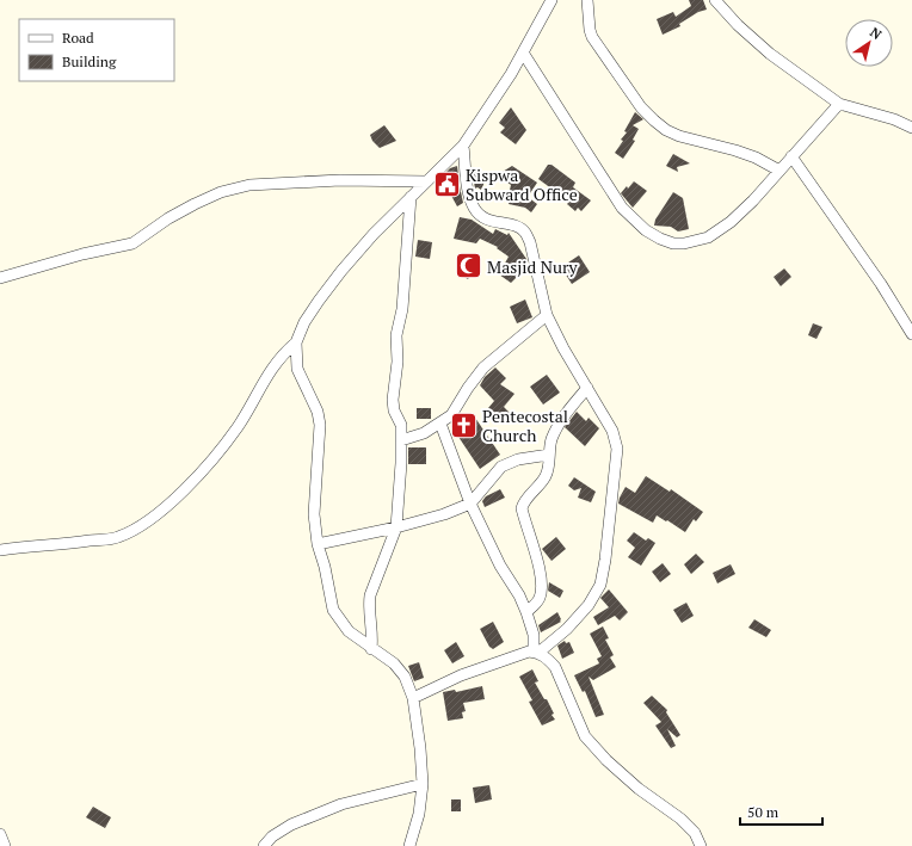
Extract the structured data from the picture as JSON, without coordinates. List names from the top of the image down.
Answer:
{
  "places": {
    "public building": ["Kispwa Subward Office"],
    "mosque": ["Masjid Nury"],
    "church": ["Pentecostal Church"]
  },
  "legend": ["Road", "Building"],
  "scale_bar": "50 m",
  "north": "top right"
}
